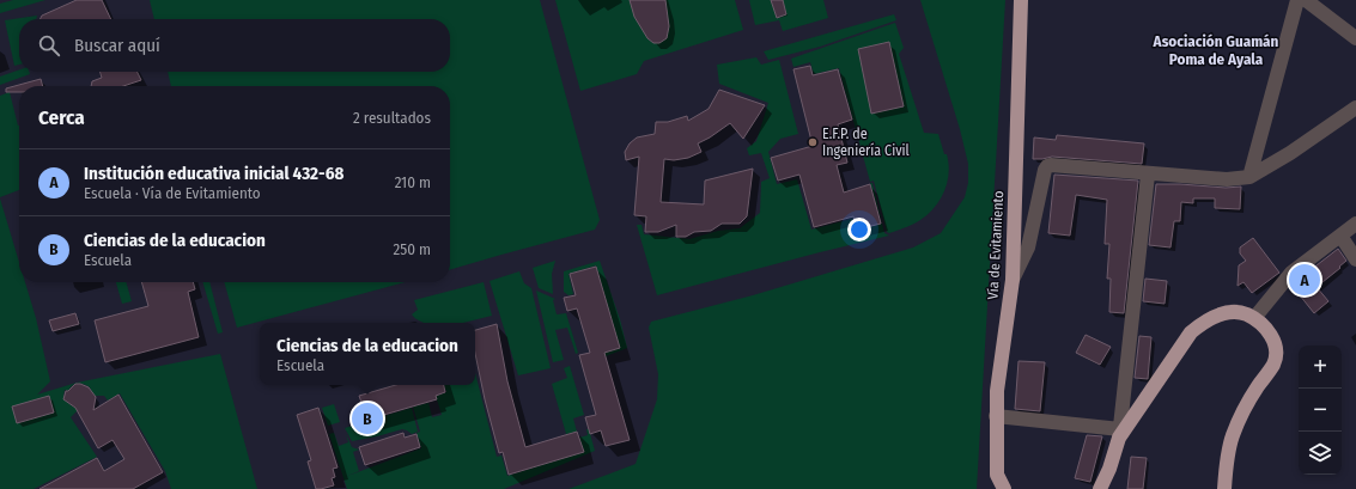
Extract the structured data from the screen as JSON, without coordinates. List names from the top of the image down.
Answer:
{
  "streets": {
    "highway": ["Vía de Evitamiento"]
  },
  "districts": ["Asociación Guamán Poma de Ayala"],
  "places": ["E.F.P. de Ingeniería Civil"],
  "page": {
    "search": "Buscar aquí",
    "heading": ["Cerca", "2 resultados"],
    "list": [
      {
        "mark": "A",
        "name": "Institución educativa inicial 432-68",
        "note": "Escuela · Vía de Evitamiento",
        "value": "210 m"
      },
      {
        "mark": "B",
        "name": "Ciencias de la educacion",
        "note": "Escuela",
        "value": "250 m"
      }
    ],
    "pins": ["A", "B"],
    "popup": ["Ciencias de la educacion", "Escuela"],
    "map_buttons": ["+", "−"]
  }
}
